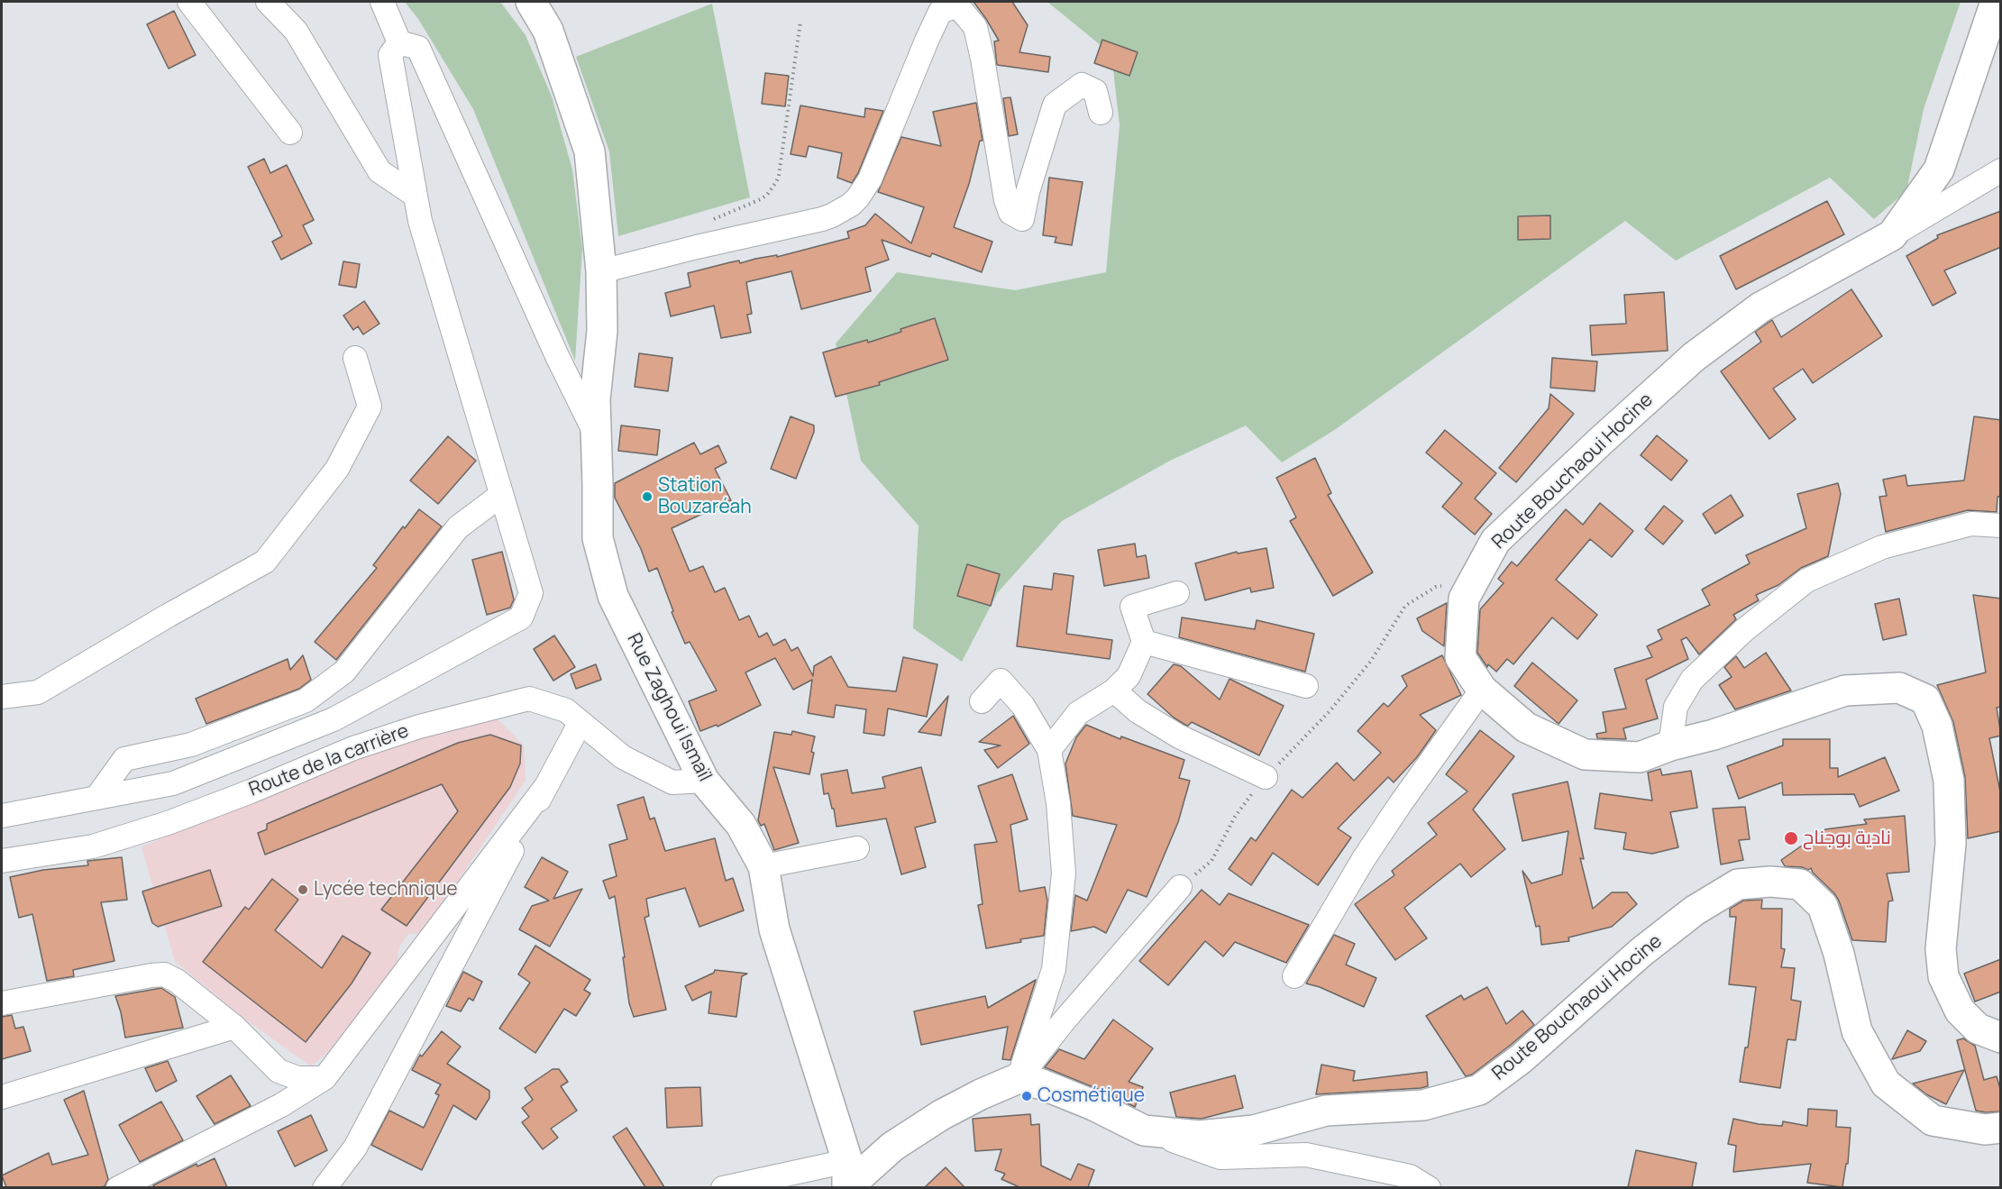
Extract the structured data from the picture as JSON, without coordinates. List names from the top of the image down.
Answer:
{
  "streets": {
    "street": ["Route Bouchaoui Hocine", "Rue Zaghoui Ismaïl", "Route de la carrière"]
  },
  "crossings": [
    ["Rue Zaghoui Ismaïl", "Route de la carrière"]
  ],
  "places": [
    "Station Bouzaréah",
    "نادية بوجناح",
    "Lycée technique",
    "Cosmétique"
  ]
}
